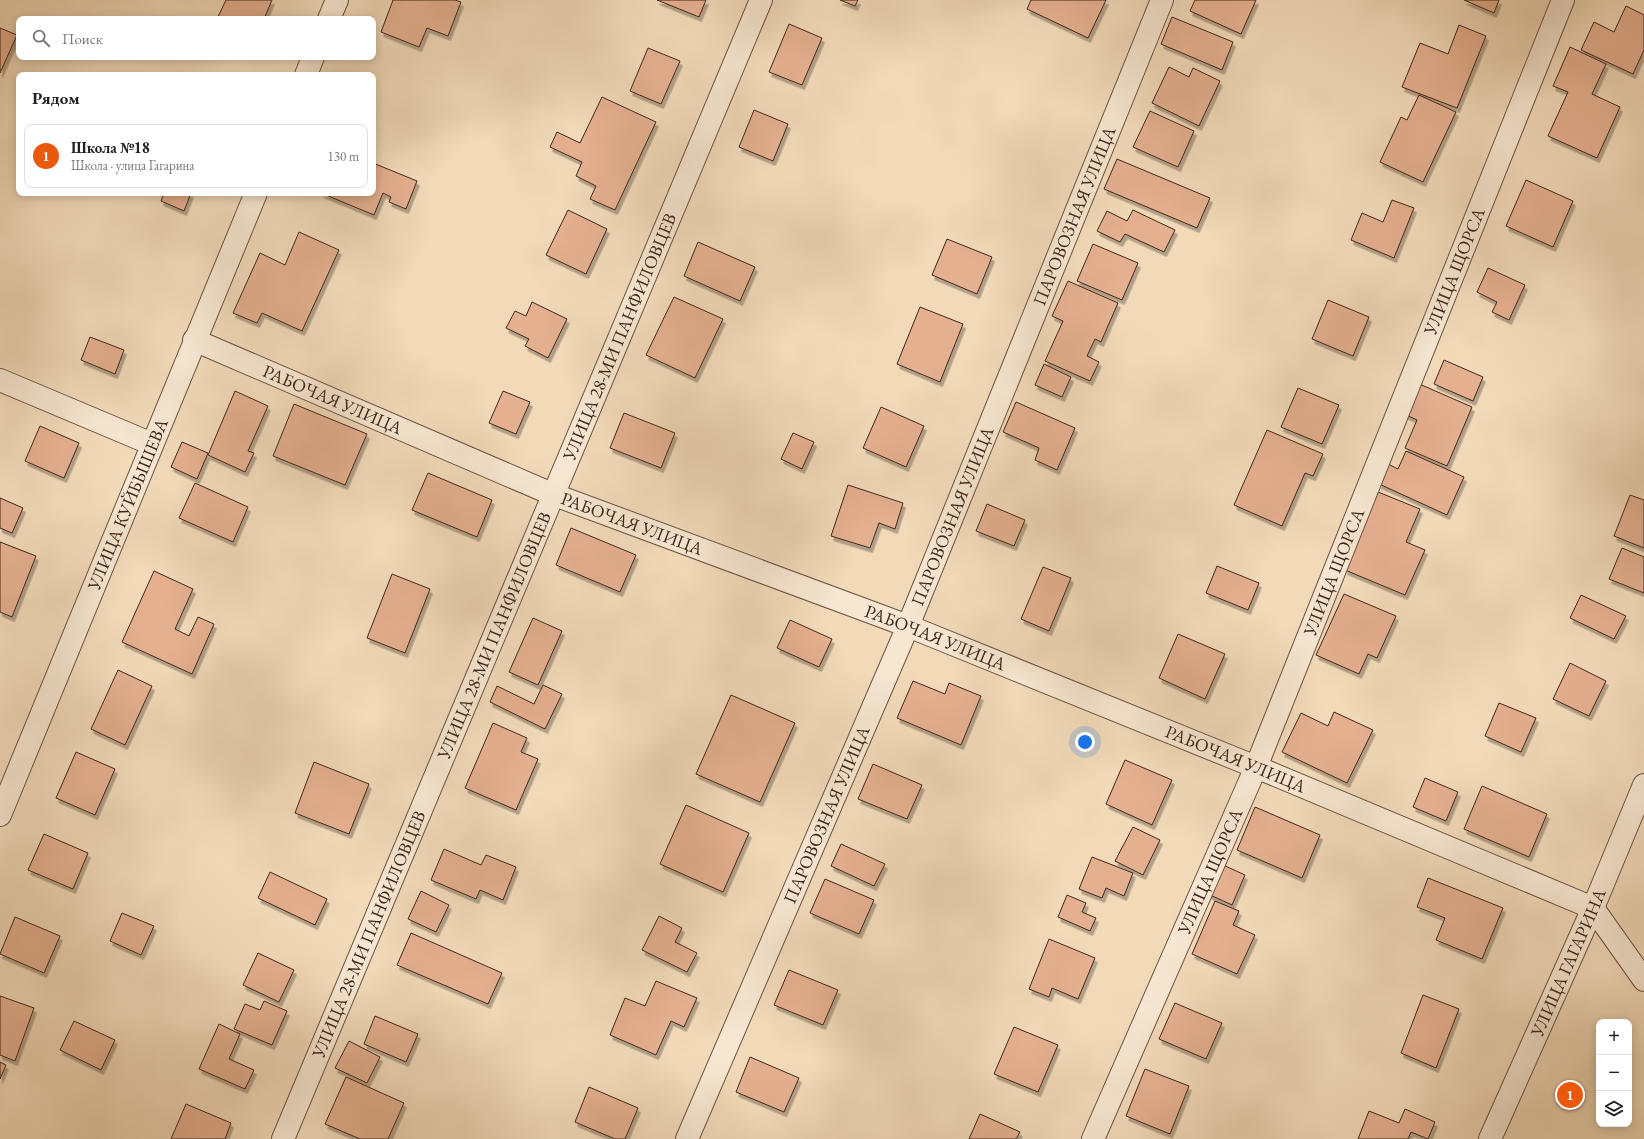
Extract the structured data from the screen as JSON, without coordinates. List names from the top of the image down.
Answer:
{
  "streets": {
    "street": [
      "ПАРОВОЗНАЯ УЛИЦА",
      "УЛИЦА ЩОРСА",
      "УЛИЦА 28-МИ ПАНФИЛОВЦЕВ",
      "РАБОЧАЯ УЛИЦА",
      "УЛИЦА КУЙБЫШЕВА",
      "УЛИЦА ГАГАРИНА"
    ]
  },
  "crossings": [
    ["ПАРОВОЗНАЯ УЛИЦА", "РАБОЧАЯ УЛИЦА"],
    ["УЛИЦА ЩОРСА", "РАБОЧАЯ УЛИЦА"],
    ["УЛИЦА 28-МИ ПАНФИЛОВЦЕВ", "РАБОЧАЯ УЛИЦА"],
    ["РАБОЧАЯ УЛИЦА", "УЛИЦА КУЙБЫШЕВА"],
    ["РАБОЧАЯ УЛИЦА", "УЛИЦА ГАГАРИНА"]
  ],
  "page": {
    "search": "Поиск",
    "heading": "Рядом",
    "list": [
      {
        "mark": "1",
        "name": "Школа №18",
        "note": "Школа · улица Гагарина",
        "value": "130 m"
      }
    ],
    "map_buttons": ["+", "−"],
    "pins": "1"
  }
}
